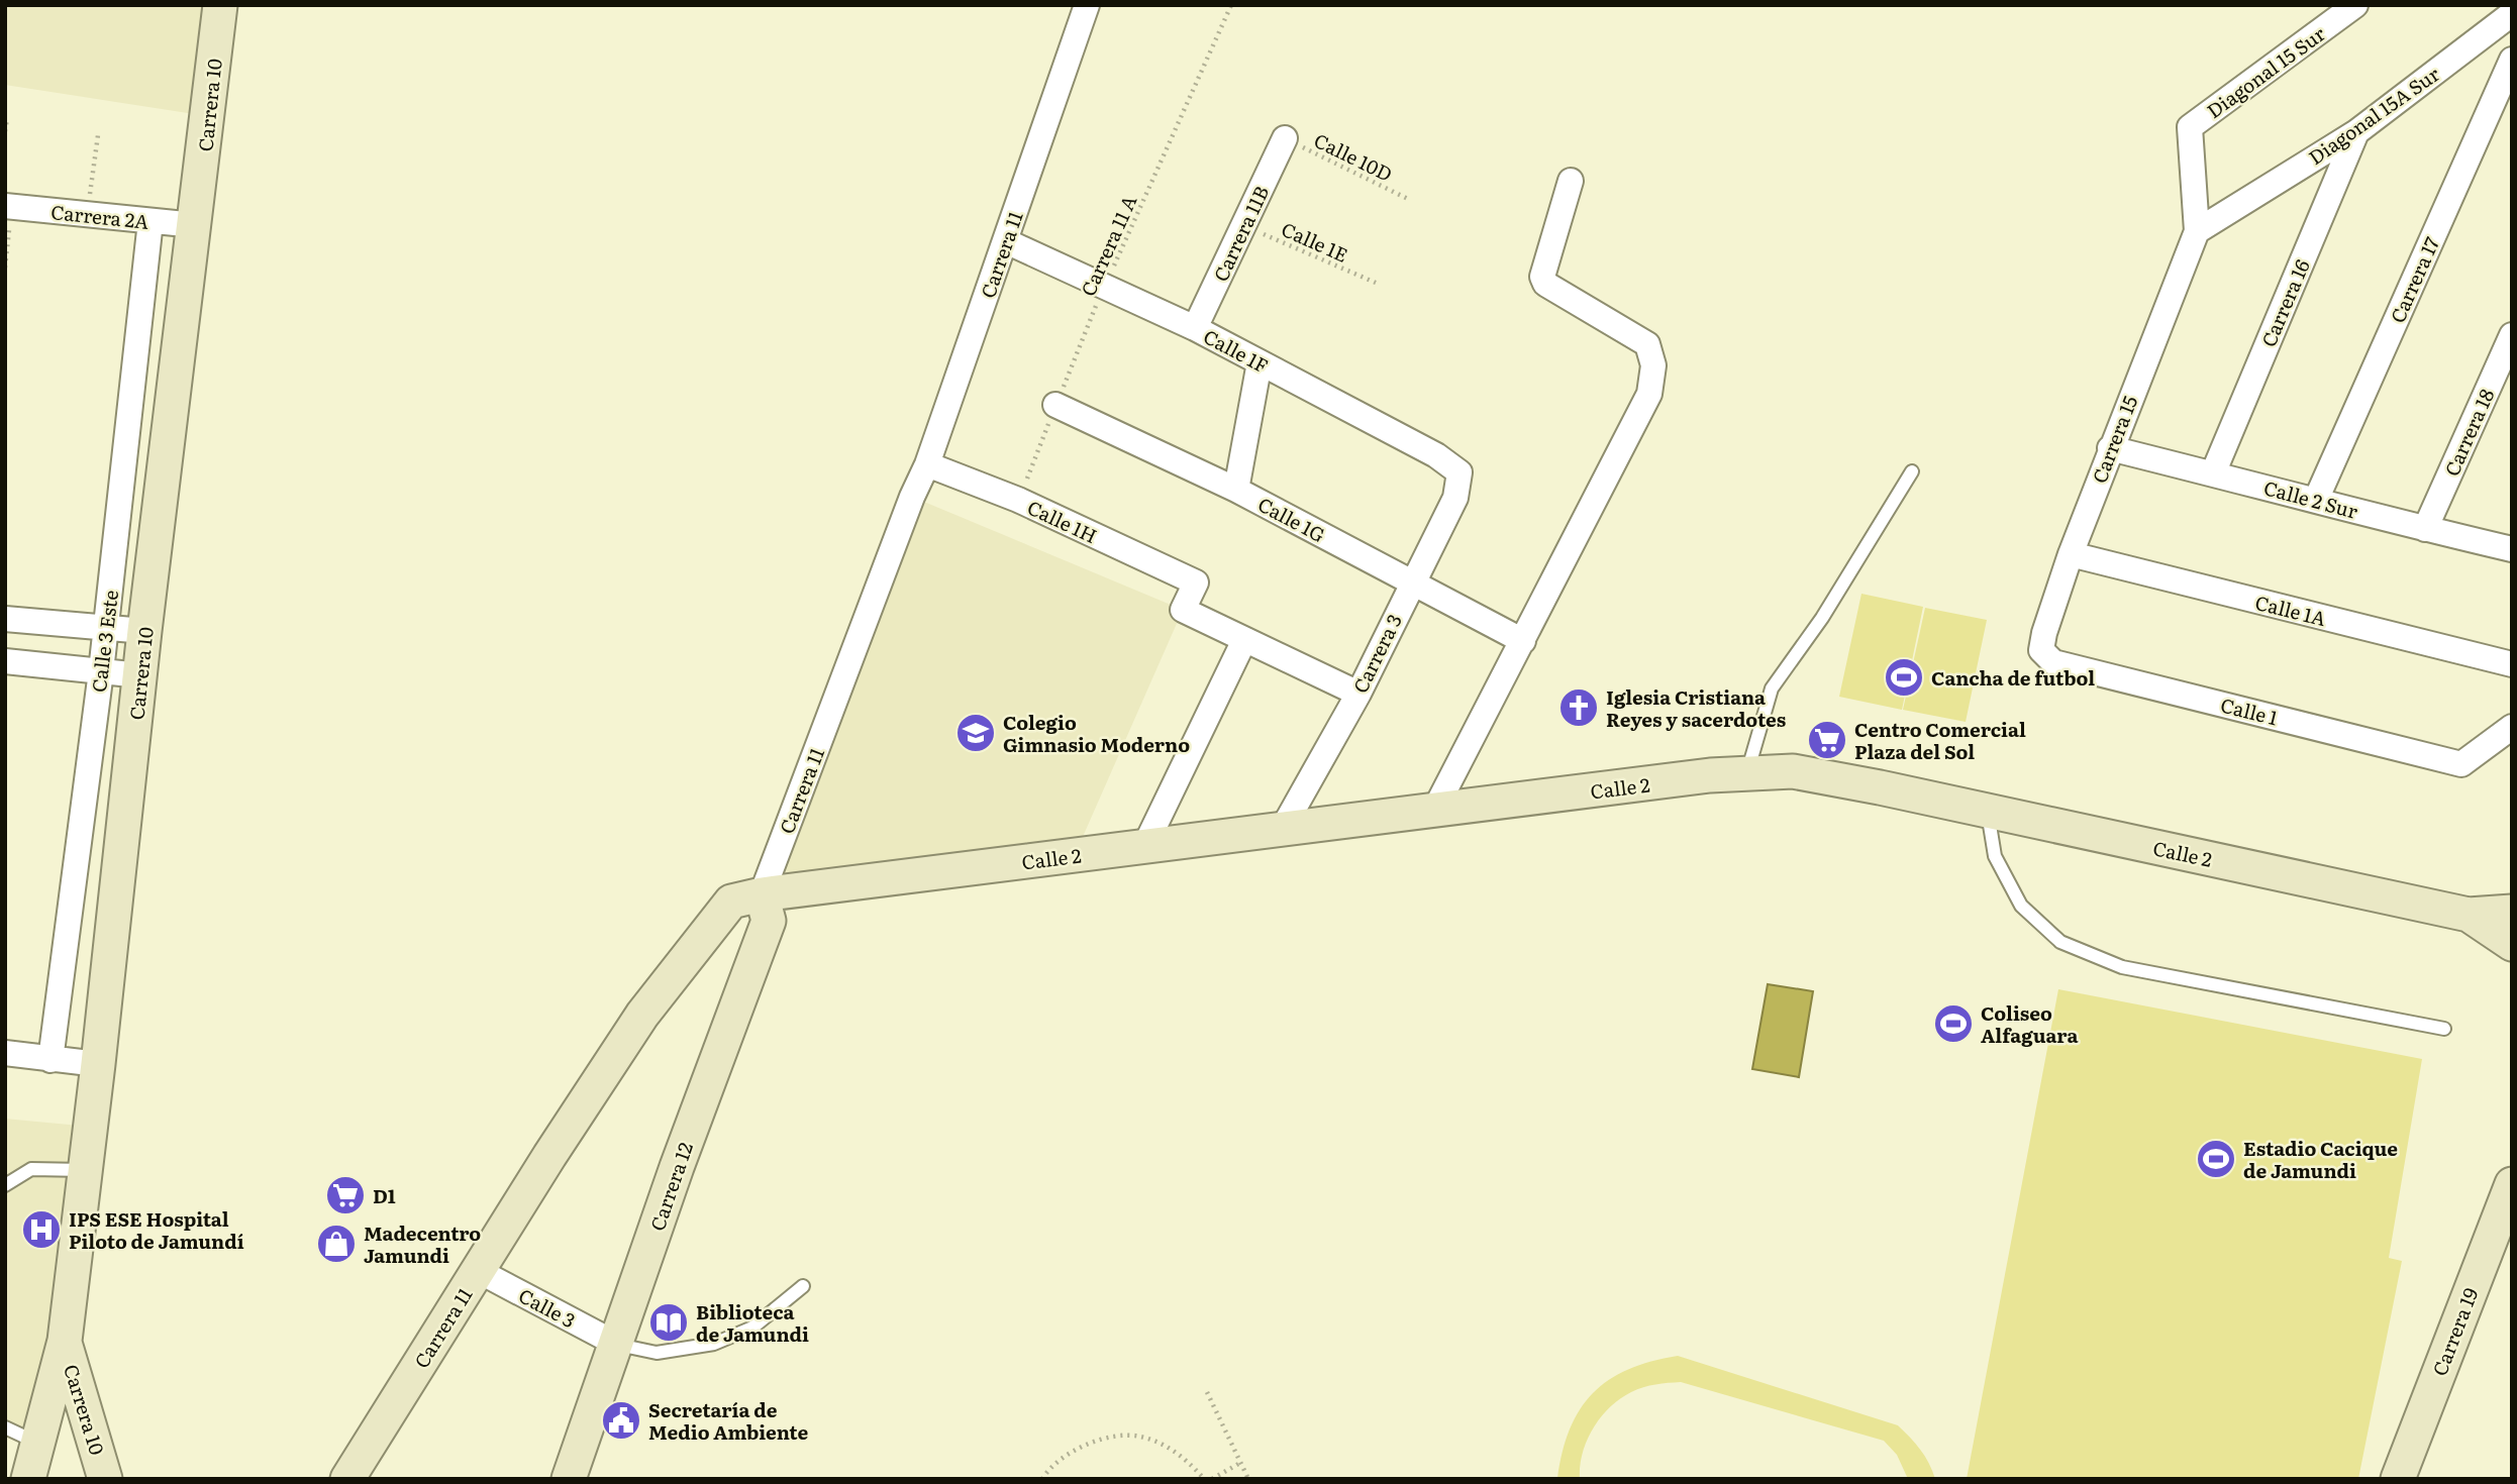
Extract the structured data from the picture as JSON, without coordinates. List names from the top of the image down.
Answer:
{
  "streets": {
    "main road": [
      "Carrera 10",
      "Carrera 11",
      "Calle 2",
      "Carrera 12",
      "Carrera 19"
    ],
    "street": [
      "Diagonal 15 Sur",
      "Diagonal 15A Sur",
      "Carrera 2A",
      "Carrera 11B",
      "Carrera 17",
      "Carrera 16",
      "Calle 1F",
      "Carrera 18",
      "Carrera 15",
      "Calle 2 Sur",
      "Calle 1G",
      "Calle 1H",
      "Calle 1A",
      "Calle 3 Este",
      "Carrera 3",
      "Calle 1",
      "Calle 3"
    ],
    "path": ["Calle 10D", "Calle 1E", "Carrera 11 A"]
  },
  "crossings": [
    ["Diagonal 15 Sur", "Diagonal 15A Sur"],
    ["Diagonal 15 Sur", "Carrera 15"],
    ["Carrera 10", "Carrera 2A"],
    ["Diagonal 15A Sur", "Carrera 16"],
    ["Diagonal 15A Sur", "Carrera 15"],
    ["Calle 10D", "Carrera 11B"],
    ["Carrera 2A", "Calle 3 Este"],
    ["Carrera 11B", "Calle 1E"],
    ["Carrera 11B", "Calle 1F"],
    ["Carrera 11 A", "Calle 1F"],
    ["Carrera 11 A", "Calle 1G"],
    ["Carrera 11 A", "Calle 1H"],
    ["Carrera 11", "Calle 1F"],
    ["Carrera 11", "Calle 1H"],
    ["Carrera 11", "Calle 2"],
    ["Carrera 11", "Carrera 12"],
    ["Carrera 11", "Calle 3"],
    ["Carrera 17", "Calle 2 Sur"],
    ["Carrera 16", "Calle 2 Sur"],
    ["Calle 1F", "Carrera 3"],
    ["Carrera 18", "Calle 2 Sur"],
    ["Carrera 15", "Calle 2 Sur"],
    ["Carrera 15", "Calle 1A"],
    ["Carrera 15", "Calle 1"],
    ["Calle 1G", "Carrera 3"],
    ["Carrera 3", "Calle 2"],
    ["Calle 2", "Carrera 12"],
    ["Carrera 12", "Calle 3"]
  ],
  "places": {
    "sports": ["Cancha de futbol", "Coliseo Alfaguara", "Estadio Cacique de Jamundi"],
    "church": ["Iglesia Cristiana Reyes y sacerdotes"],
    "school or university": ["Colegio Gimnasio Moderno"],
    "supermarket": ["Centro Comercial Plaza del Sol", "D1"],
    "hospital": ["IPS ESE Hospital Piloto de Jamundí"],
    "shop": ["Madecentro Jamundi"],
    "library": ["Biblioteca de Jamundi"],
    "public building": ["Secretaría de Medio Ambiente"]
  }
}
